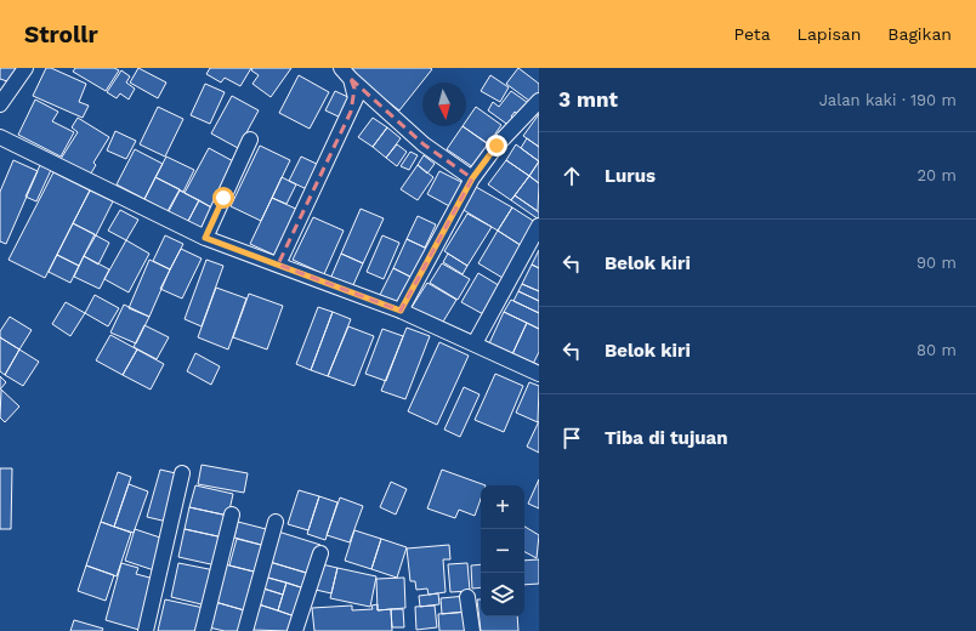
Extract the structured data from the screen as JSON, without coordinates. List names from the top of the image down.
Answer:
{
  "north": "bottom",
  "page": {
    "header": "Strollr",
    "nav": ["Peta", "Lapisan", "Bagikan"],
    "heading": ["3 mnt", "Jalan kaki · 190 m"],
    "list": [
      ["Lurus", "20 m"],
      ["Belok kiri", "90 m"],
      ["Belok kiri", "80 m"],
      "Tiba di tujuan"
    ],
    "map_buttons": ["+", "−"]
  }
}
